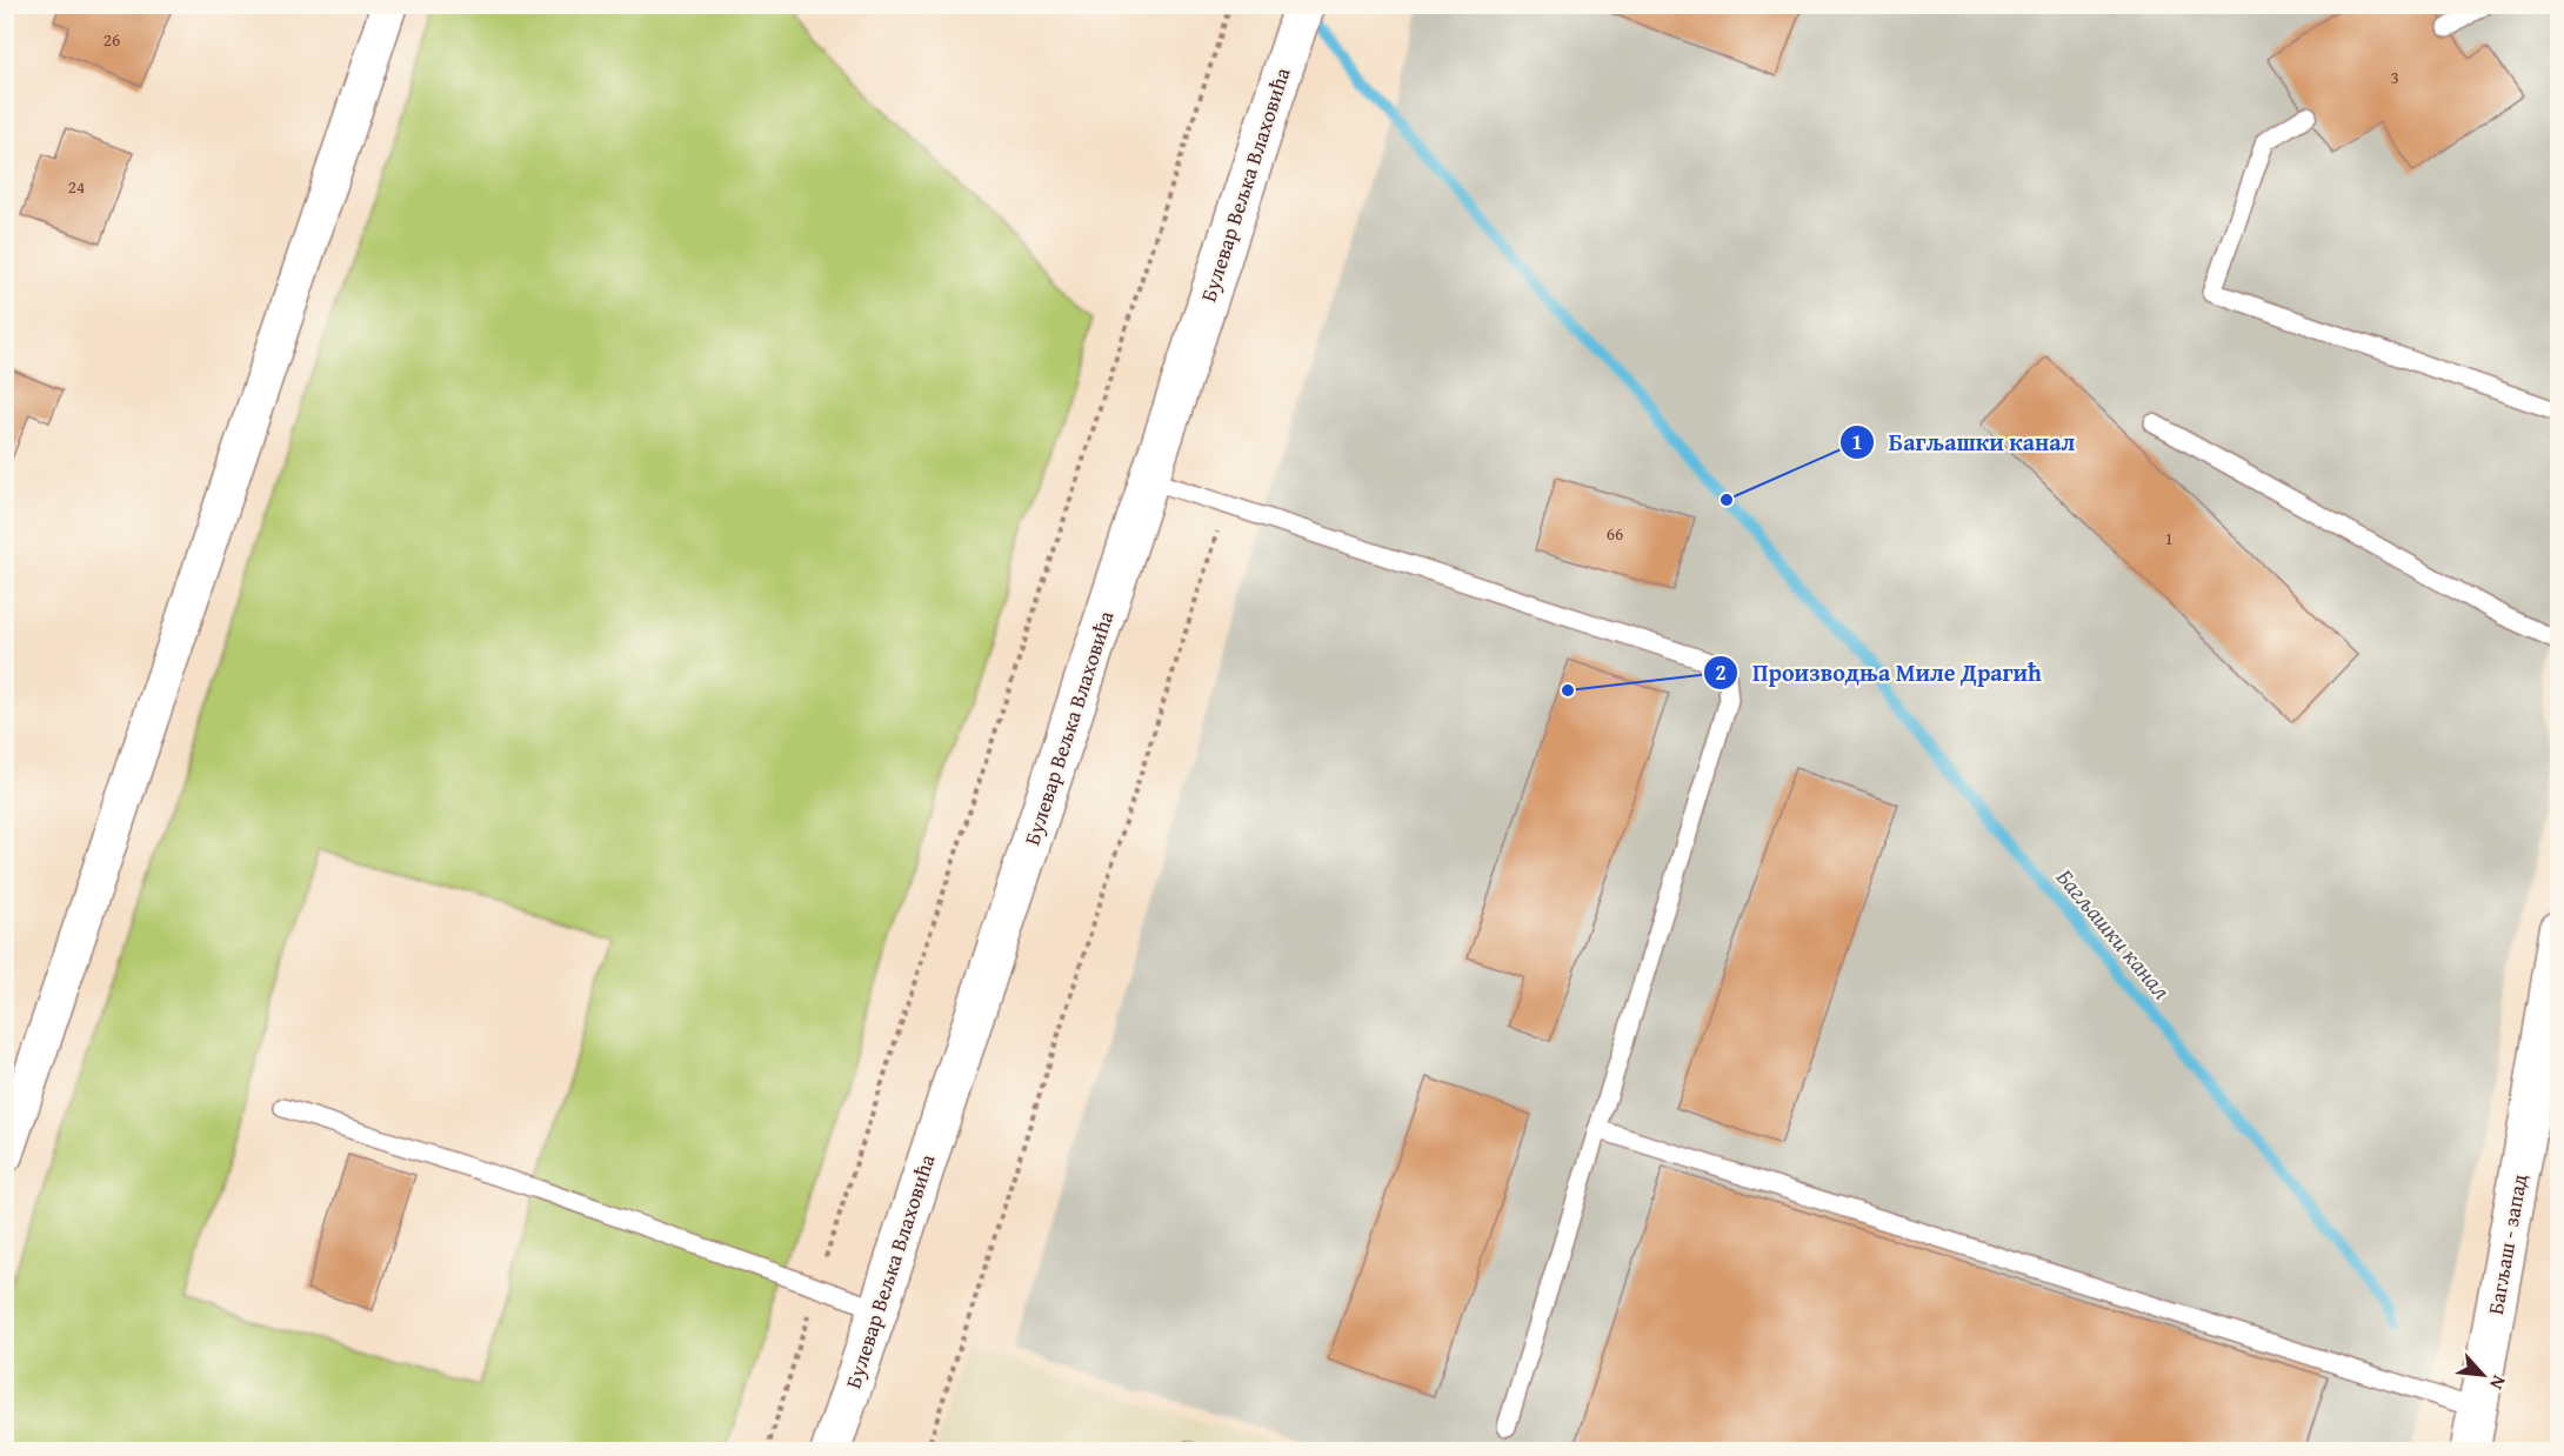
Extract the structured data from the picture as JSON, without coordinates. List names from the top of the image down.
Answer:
{
  "streets": {
    "main road": ["Булевар Вељка Влаховића", "Багљаш - запад"]
  },
  "water": ["Багљашки канал"],
  "places": ["Багљашки канал", "Производња Миле Драгић"],
  "house_numbers": [
    "26",
    "3",
    "24",
    "66",
    "1"
  ],
  "north": "bottom right"
}
